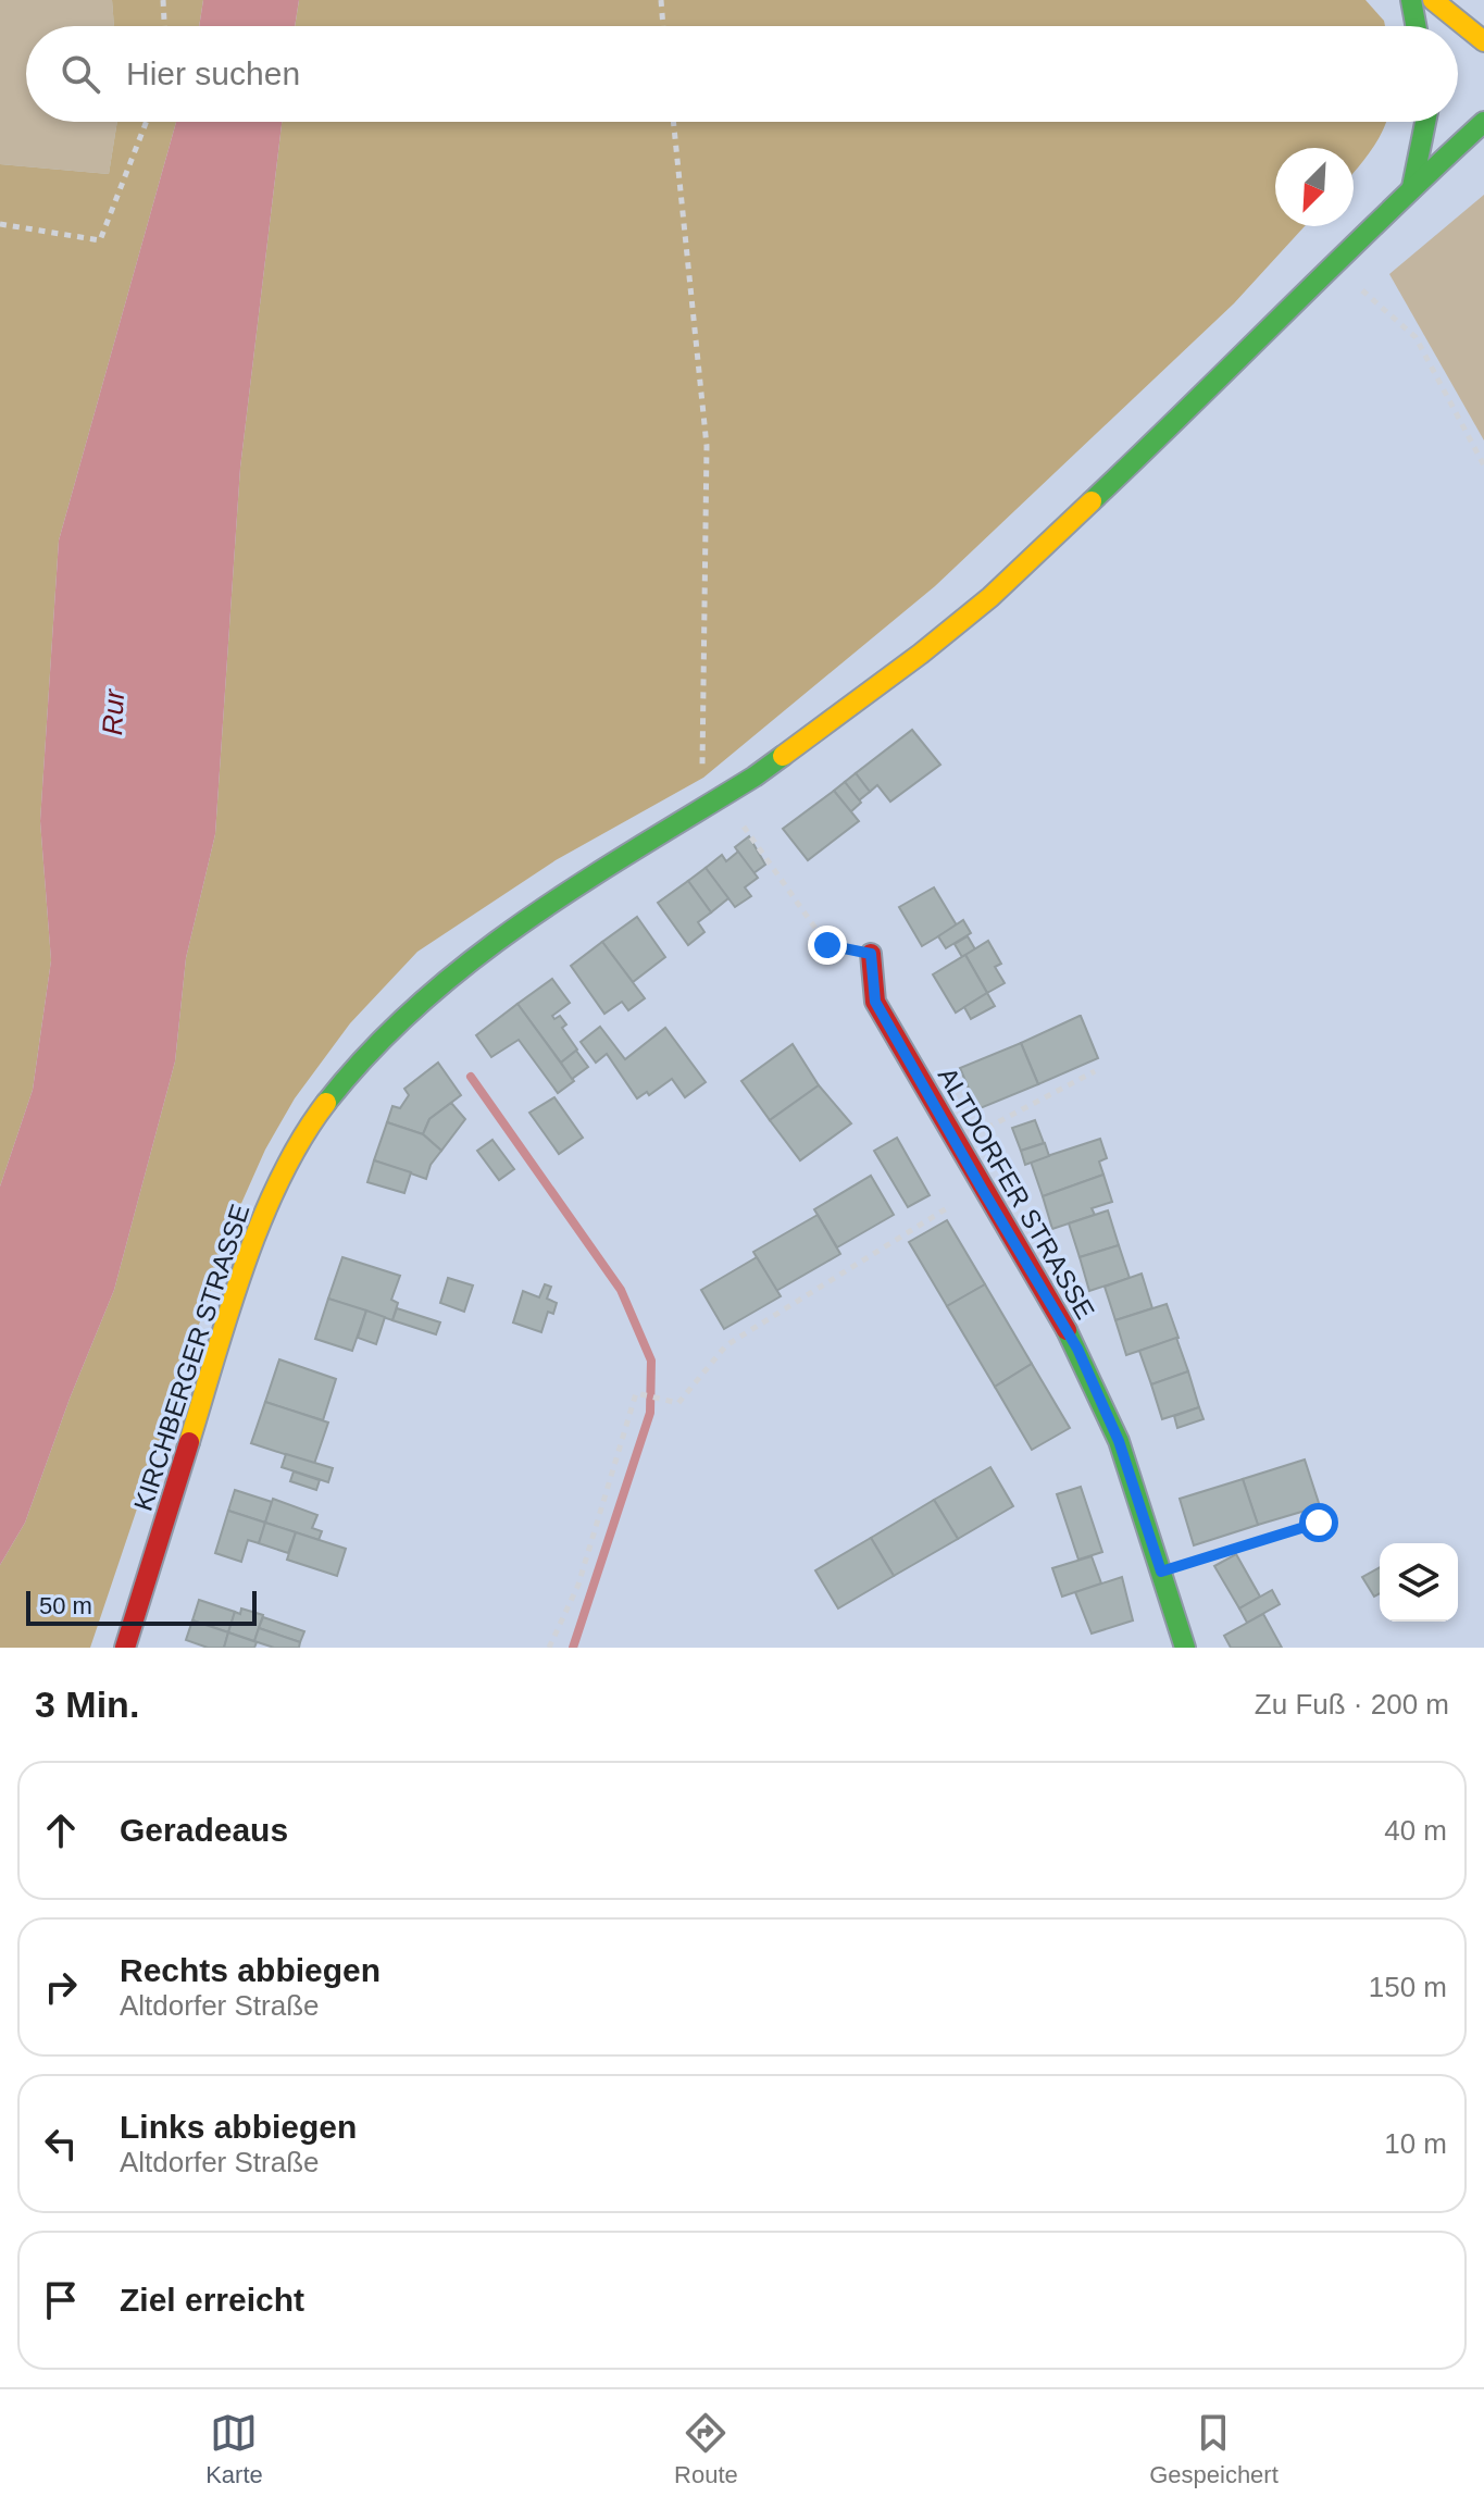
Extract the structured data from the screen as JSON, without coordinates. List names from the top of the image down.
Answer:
{
  "streets": {
    "main road": ["ALTDORFER STRASSE", "KIRCHBERGER STRASSE"]
  },
  "water": ["Rur"],
  "scale_bar": "50 m",
  "north": "bottom left",
  "page": {
    "search": "Hier suchen",
    "scale": "50 m",
    "heading": ["3 Min.", "Zu Fuß · 200 m"],
    "list": [
      ["Geradeaus", "40 m"],
      ["Rechts abbiegen", "Altdorfer Straße", "150 m"],
      ["Links abbiegen", "Altdorfer Straße", "10 m"],
      "Ziel erreicht"
    ],
    "nav": ["Karte", "Route", "Gespeichert"]
  }
}
